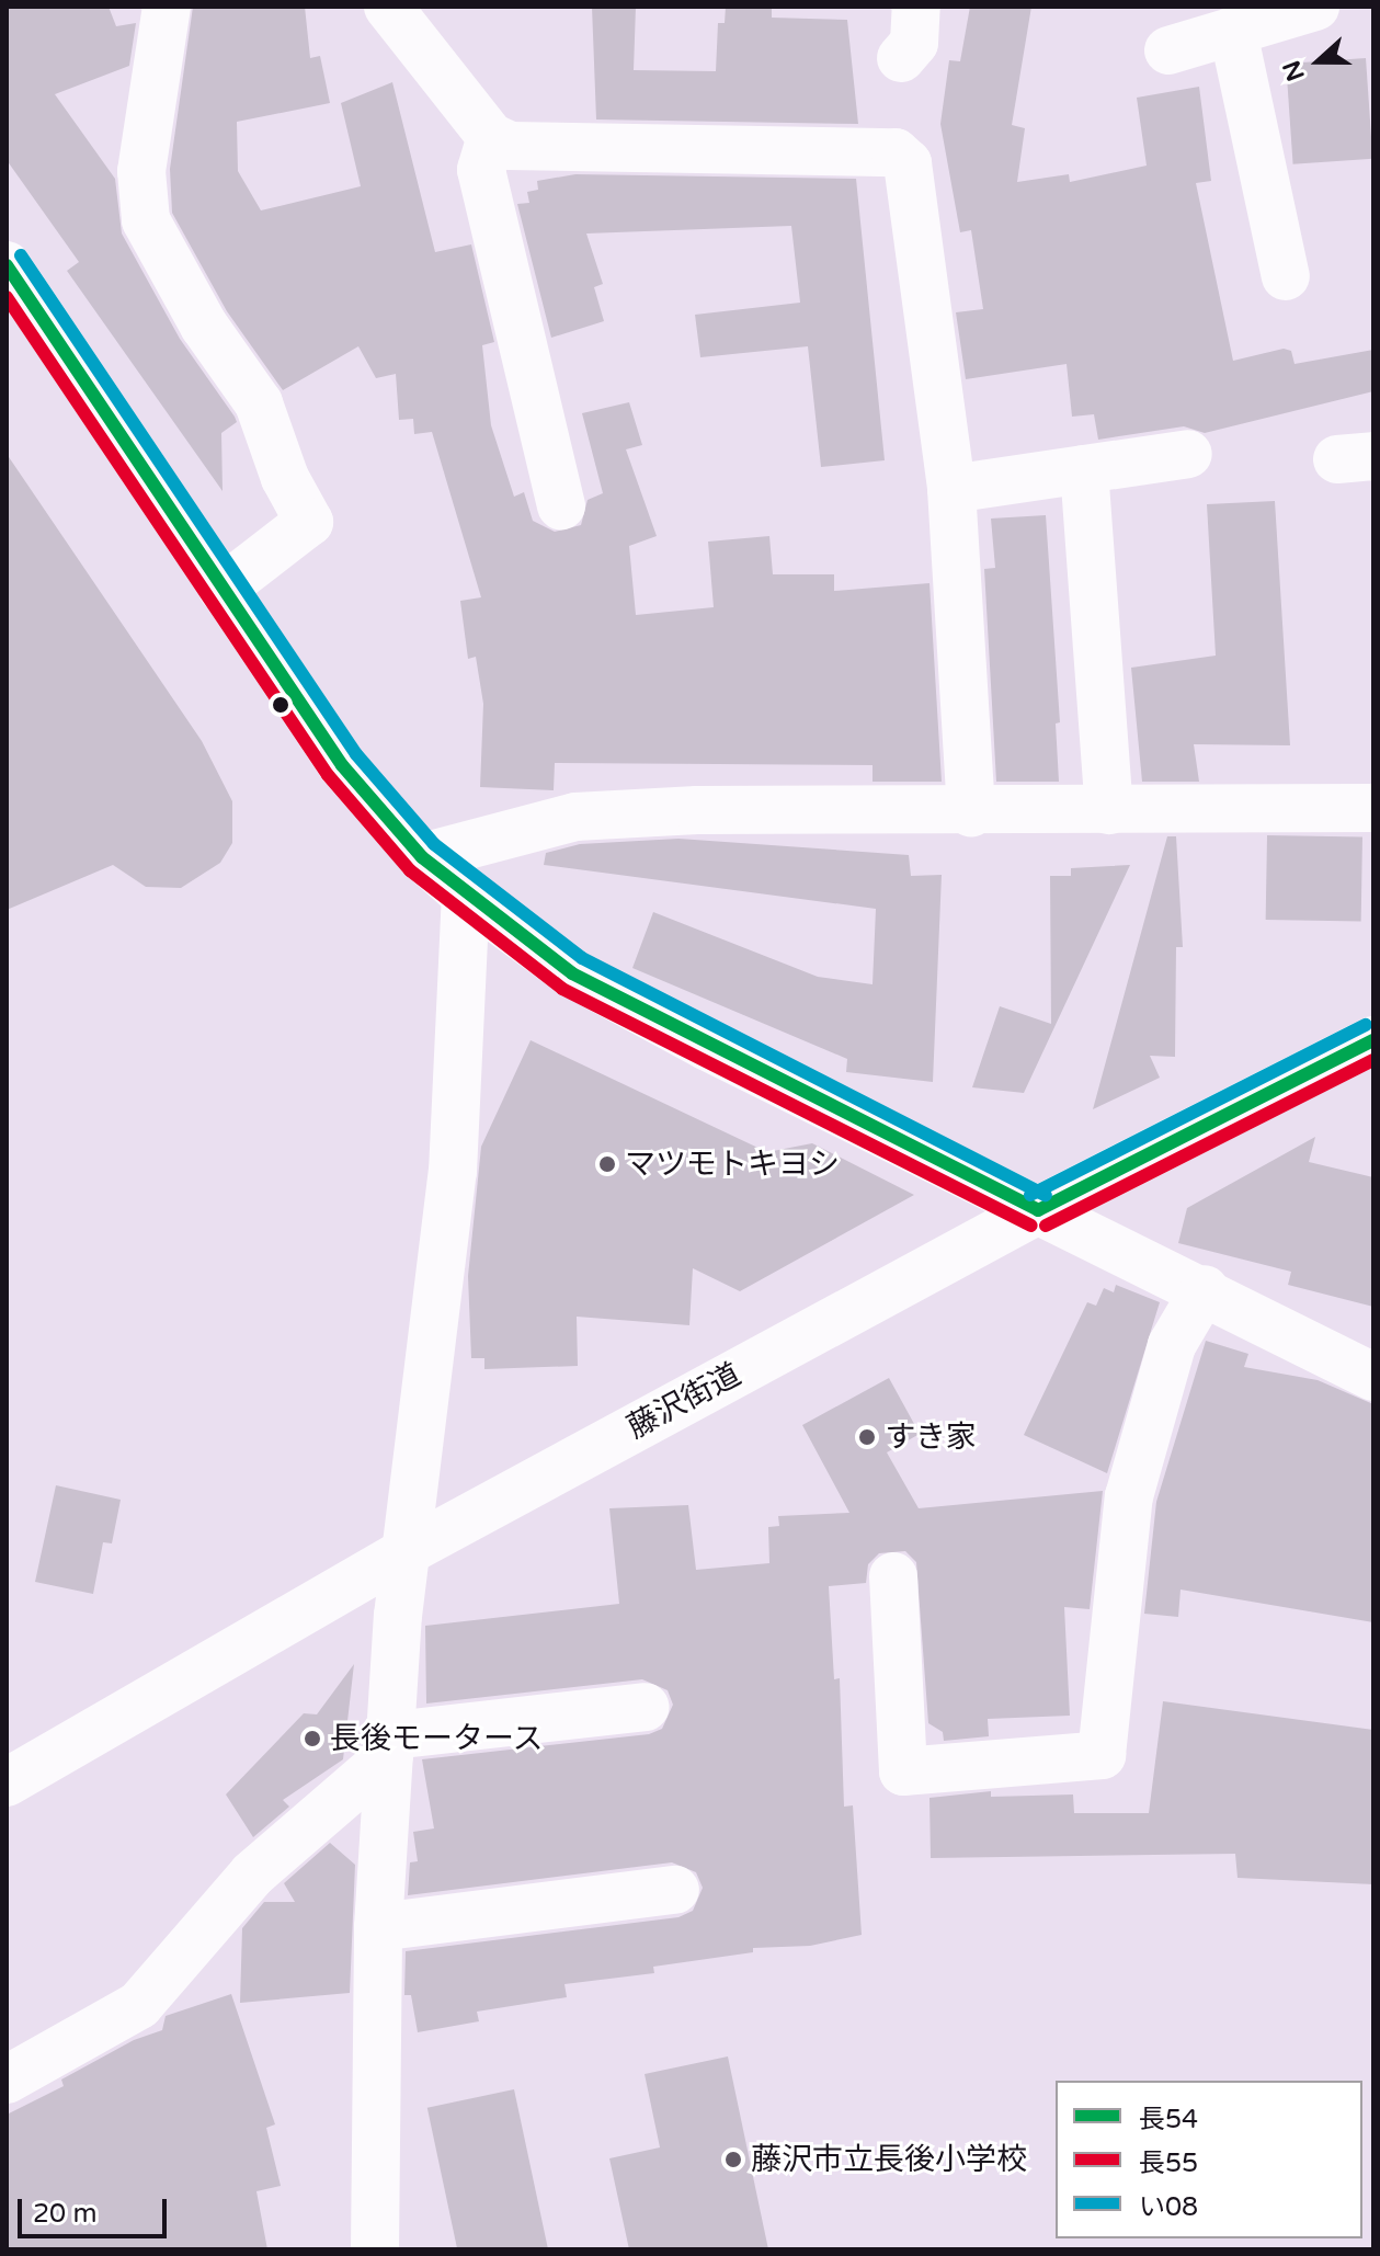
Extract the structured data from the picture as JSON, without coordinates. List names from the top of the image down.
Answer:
{
  "streets": {
    "main road": ["藤沢街道"]
  },
  "places": [
    "マツモトキヨシ",
    "すき家",
    "長後モータース",
    "藤沢市立長後小学校"
  ],
  "lines": ["transit line い08", "transit line 長54", "transit line 長55"],
  "legend": ["長54", "長55", "い08"],
  "scale_bar": "20 m",
  "north": "left"
}
